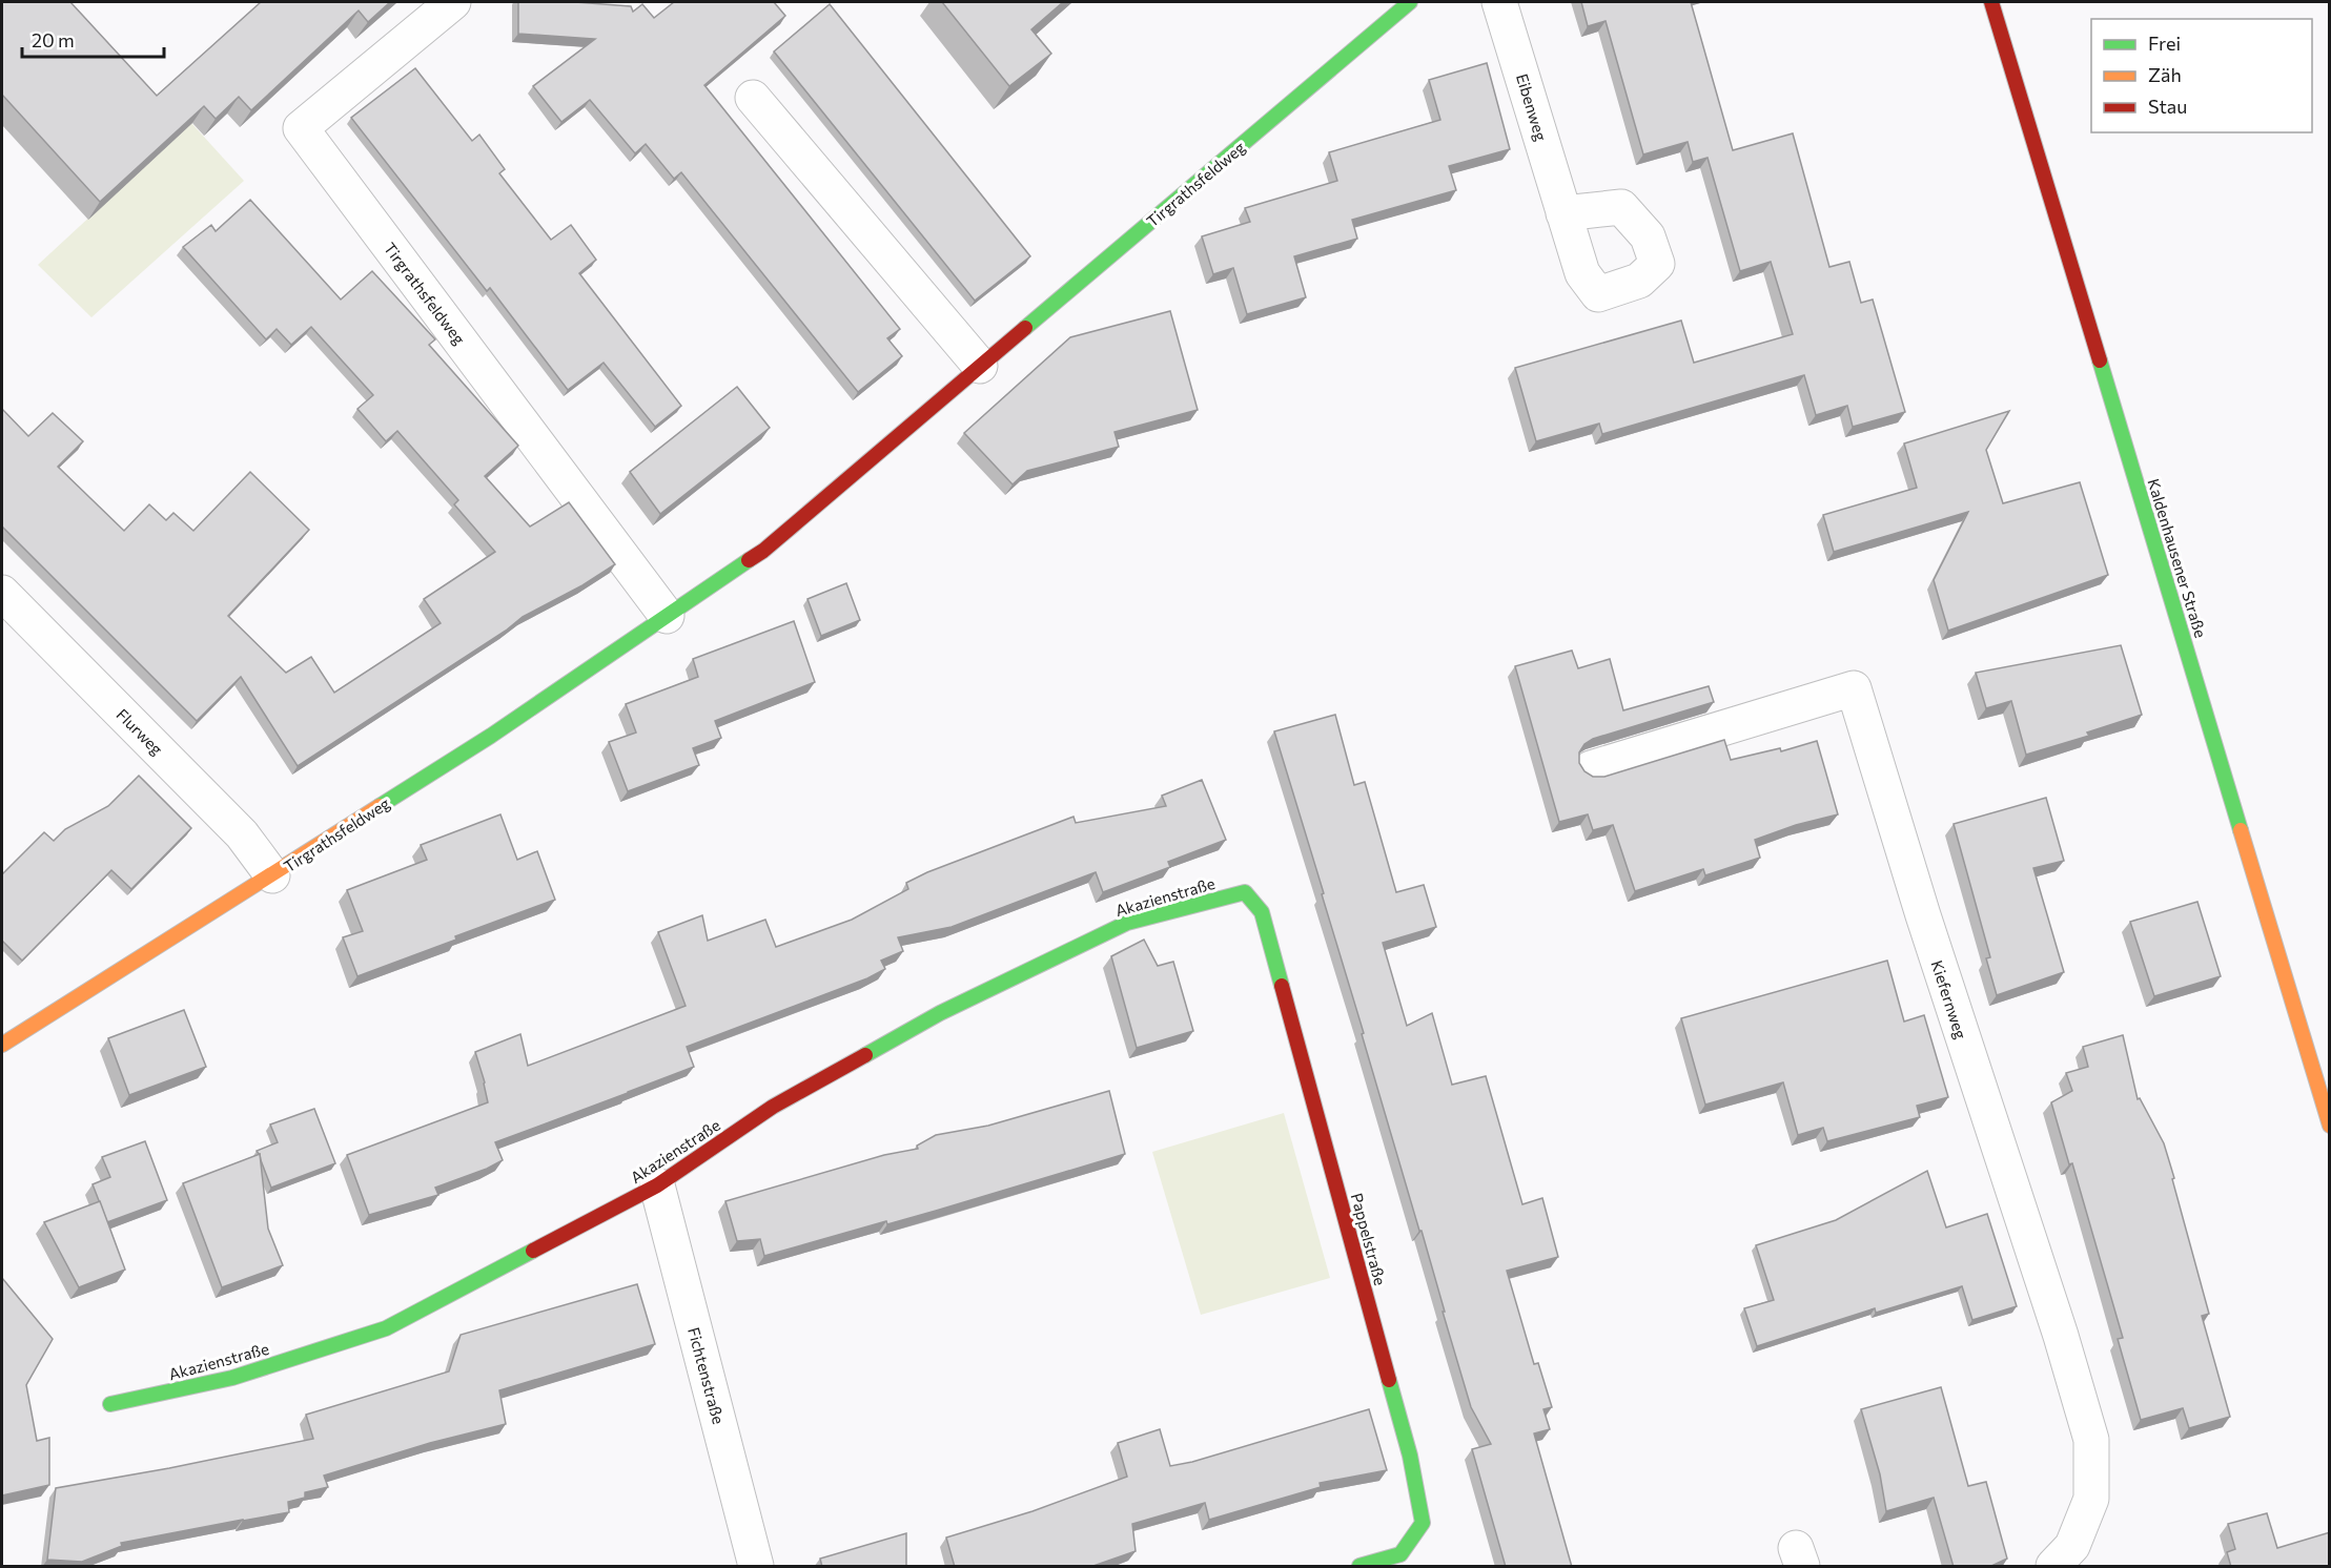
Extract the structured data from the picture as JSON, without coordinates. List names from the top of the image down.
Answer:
{
  "streets": {
    "street": [
      "Eibenweg",
      "Tirgrathsfeldweg",
      "Kaldenhausener Straße",
      "Flurweg",
      "Akazienstraße",
      "Kiefernweg",
      "Pappelstraße",
      "Fichtenstraße"
    ]
  },
  "crossings": [
    ["Tirgrathsfeldweg", "Flurweg"],
    ["Akazienstraße", "Pappelstraße"],
    ["Akazienstraße", "Fichtenstraße"]
  ],
  "legend": ["Frei", "Zäh", "Stau"],
  "scale_bar": "20 m"
}
